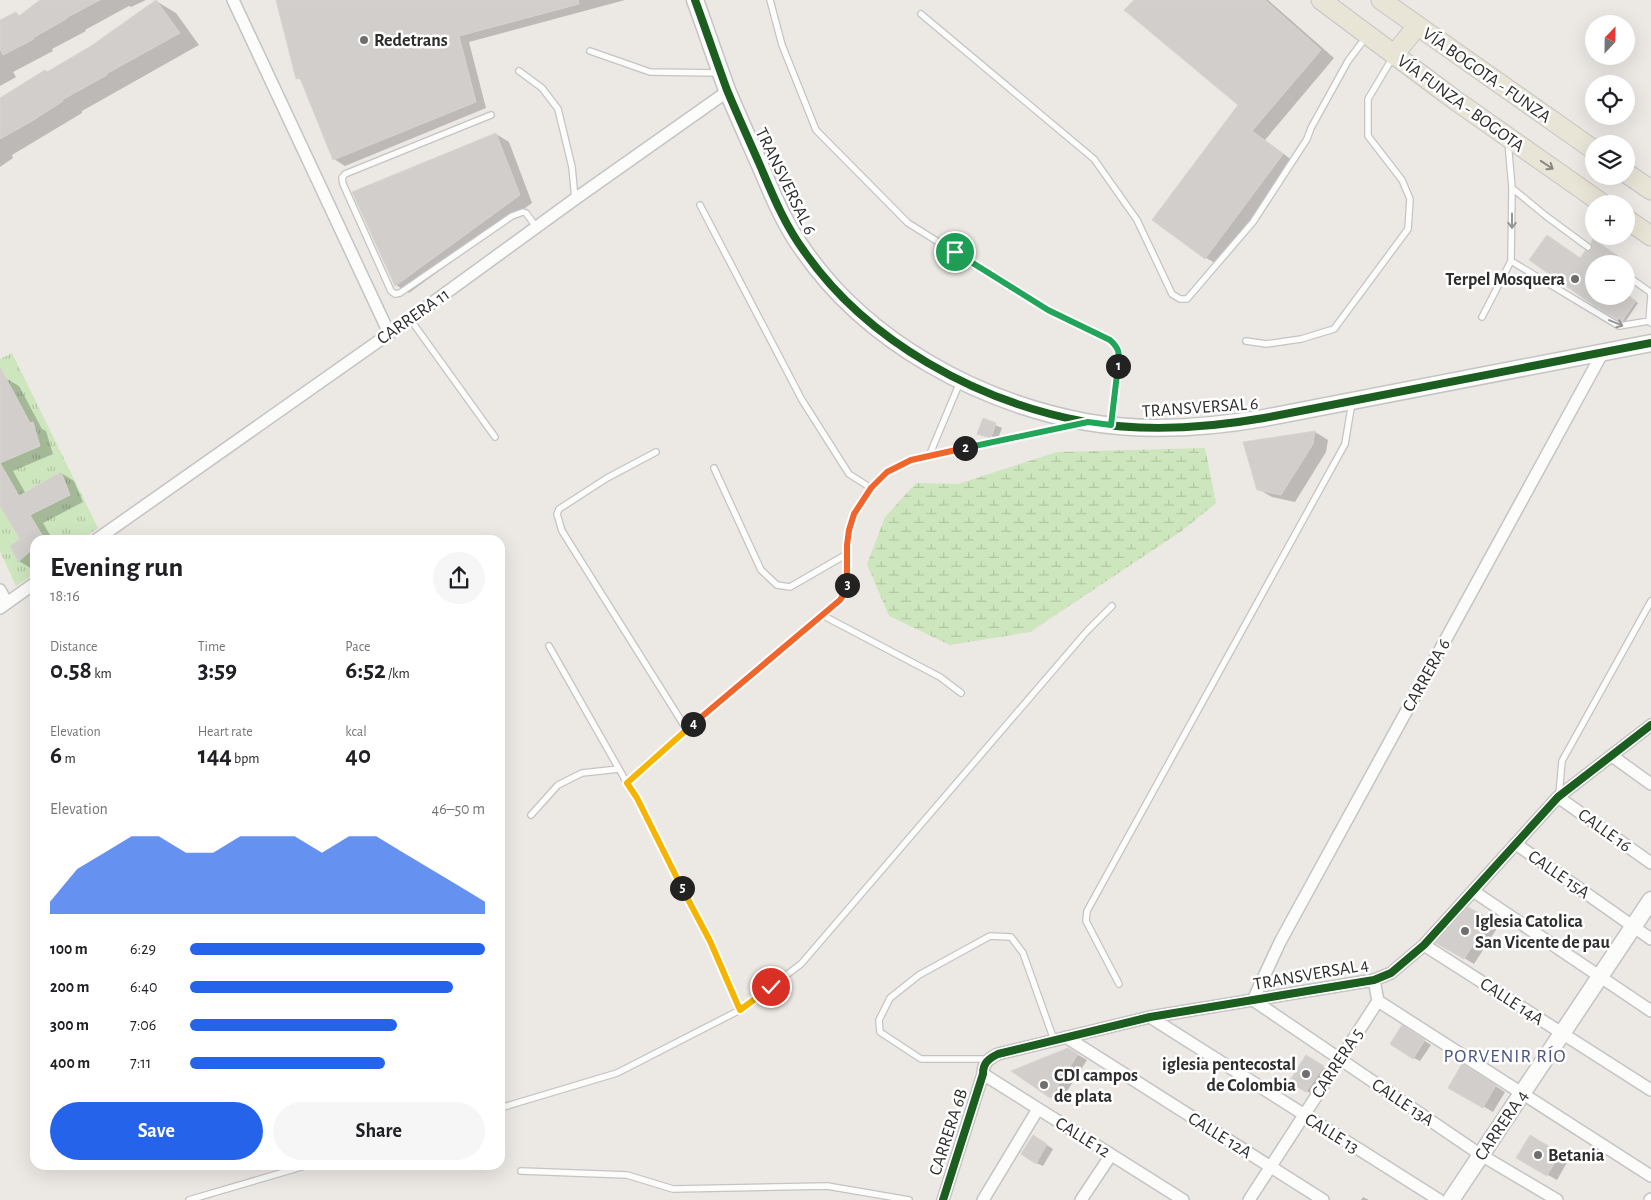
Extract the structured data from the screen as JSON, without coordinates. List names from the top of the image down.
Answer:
{
  "streets": {
    "main road": ["VÍA BOGOTA - FUNZA", "VÍA FUNZA - BOGOTA"],
    "street": [
      "TRANSVERSAL 6",
      "CARRERA 11",
      "CARRERA 6",
      "CALLE 16",
      "CALLE 15A",
      "TRANSVERSAL 4",
      "CALLE 14A",
      "CARRERA 5",
      "CALLE 13A",
      "CARRERA 4",
      "CARRERA 6B",
      "CALLE 13",
      "CALLE 12A",
      "CALLE 12"
    ]
  },
  "crossings": [
    ["TRANSVERSAL 6", "CARRERA 11"],
    ["TRANSVERSAL 6", "CARRERA 6"],
    ["CARRERA 6", "TRANSVERSAL 4"],
    ["CARRERA 6", "CALLE 13A"],
    ["CALLE 16", "TRANSVERSAL 4"],
    ["CALLE 15A", "TRANSVERSAL 4"],
    ["CALLE 15A", "CARRERA 4"],
    ["TRANSVERSAL 4", "CALLE 14A"],
    ["TRANSVERSAL 4", "CALLE 13A"],
    ["TRANSVERSAL 4", "CALLE 13"],
    ["TRANSVERSAL 4", "CALLE 12A"],
    ["CALLE 14A", "CARRERA 4"],
    ["CARRERA 5", "CALLE 13A"],
    ["CARRERA 5", "CALLE 13"],
    ["CARRERA 5", "CALLE 12A"],
    ["CALLE 13A", "CARRERA 4"],
    ["CARRERA 6B", "CALLE 12"]
  ],
  "districts": ["PORVENIR RÍO"],
  "places": [
    "Redetrans",
    "Terpel Mosquera",
    "Iglesia Catolica San Vicente de pau",
    "iglesia pentecostal de Colombia",
    "CDI campos de plata",
    "Betania"
  ],
  "north": "top",
  "page": {
    "map_buttons": ["+", "−"],
    "pins": [
      "1",
      "2",
      "3",
      "4",
      "5"
    ],
    "heading": ["Evening run", "18:16"],
    "stats": [
      ["Distance", "0.58 km"],
      ["Time", "3:59"],
      ["Pace", "6:52 /km"],
      ["Elevation", "6 m"],
      ["Heart rate", "144 bpm"],
      ["kcal", "40"]
    ],
    "chart": ["Elevation", "46–50 m"],
    "list": [
      {
        "name": "100 m",
        "note": "6:29"
      },
      {
        "name": "200 m",
        "note": "6:40"
      },
      {
        "name": "300 m",
        "note": "7:06"
      },
      {
        "name": "400 m",
        "note": "7:11"
      }
    ],
    "buttons": ["Save", "Share"]
  }
}
